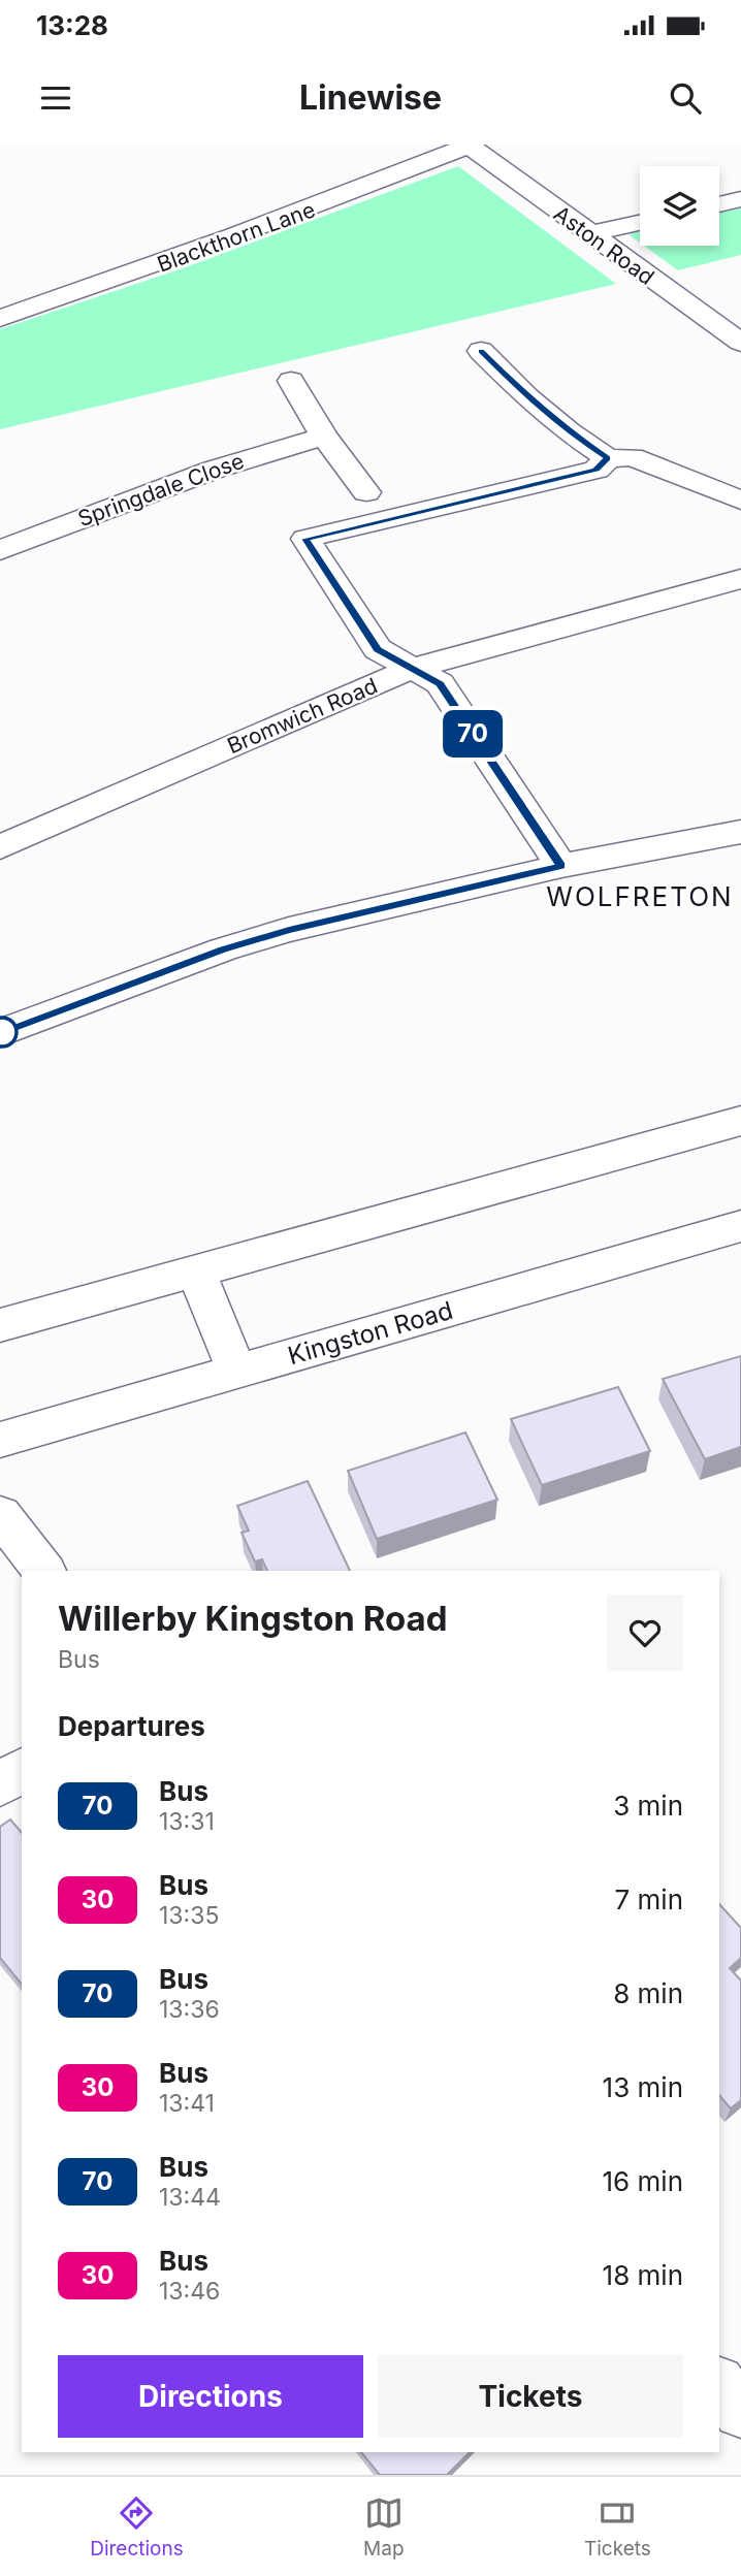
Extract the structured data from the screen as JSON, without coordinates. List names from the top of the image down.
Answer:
{
  "streets": {
    "street": [
      "Blackthorn Lane",
      "Aston Road",
      "Springdale Close",
      "Bromwich Road",
      "Kingston Road"
    ]
  },
  "crossings": [
    ["Blackthorn Lane", "Aston Road"]
  ],
  "districts": ["WOLFRETON"],
  "lines": ["bus line 70"],
  "page": {
    "status": "13:28",
    "header": "Linewise",
    "on_map": "70",
    "heading": [
      ["Willerby Kingston Road", "Bus"],
      "Departures"
    ],
    "list": [
      {
        "mark": "70",
        "name": "Bus",
        "note": "13:31",
        "value": "3 min"
      },
      {
        "mark": "30",
        "name": "Bus",
        "note": "13:35",
        "value": "7 min"
      },
      {
        "mark": "70",
        "name": "Bus",
        "note": "13:36",
        "value": "8 min"
      },
      {
        "mark": "30",
        "name": "Bus",
        "note": "13:41",
        "value": "13 min"
      },
      {
        "mark": "70",
        "name": "Bus",
        "note": "13:44",
        "value": "16 min"
      },
      {
        "mark": "30",
        "name": "Bus",
        "note": "13:46",
        "value": "18 min"
      }
    ],
    "buttons": ["Directions", "Tickets"],
    "tabs": ["Directions", "Map", "Tickets"]
  }
}
